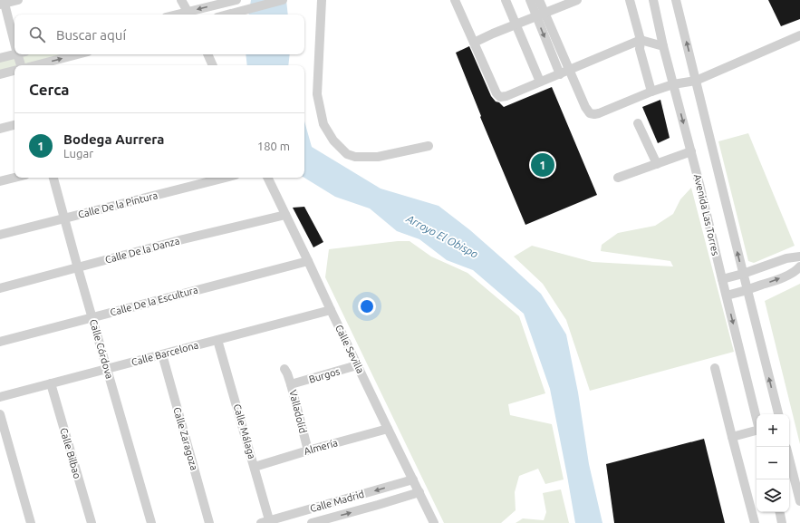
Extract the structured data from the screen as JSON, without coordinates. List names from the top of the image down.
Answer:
{
  "streets": {
    "street": [
      "Calle De la Pintura",
      "Avenida Las Torres",
      "Calle De la Danza",
      "Calle De la Escultura",
      "Calle Córdova",
      "Calle Sevilla",
      "Calle Barcelona",
      "Burgos",
      "Valladolid",
      "Calle Málaga",
      "Calle Zaragoza",
      "Almería",
      "Calle Bilbao",
      "Calle Madrid"
    ]
  },
  "crossings": [
    ["Calle De la Pintura", "Calle Córdova"],
    ["Calle De la Danza", "Calle Córdova"],
    ["Calle De la Danza", "Calle Sevilla"],
    ["Calle De la Escultura", "Calle Córdova"],
    ["Calle De la Escultura", "Calle Sevilla"],
    ["Calle Córdova", "Calle Barcelona"],
    ["Calle Sevilla", "Calle Barcelona"],
    ["Calle Sevilla", "Burgos"],
    ["Calle Sevilla", "Almería"],
    ["Calle Sevilla", "Calle Madrid"],
    ["Calle Barcelona", "Calle Málaga"],
    ["Calle Barcelona", "Calle Zaragoza"],
    ["Calle Barcelona", "Calle Bilbao"],
    ["Burgos", "Valladolid"],
    ["Valladolid", "Almería"],
    ["Calle Málaga", "Almería"],
    ["Calle Málaga", "Calle Madrid"]
  ],
  "water": ["Arroyo El Obispo"],
  "page": {
    "search": "Buscar aquí",
    "heading": "Cerca",
    "list": [
      {
        "mark": "1",
        "name": "Bodega Aurrera",
        "note": "Lugar",
        "value": "180 m"
      }
    ],
    "pins": "1",
    "map_buttons": ["+", "−"]
  }
}
